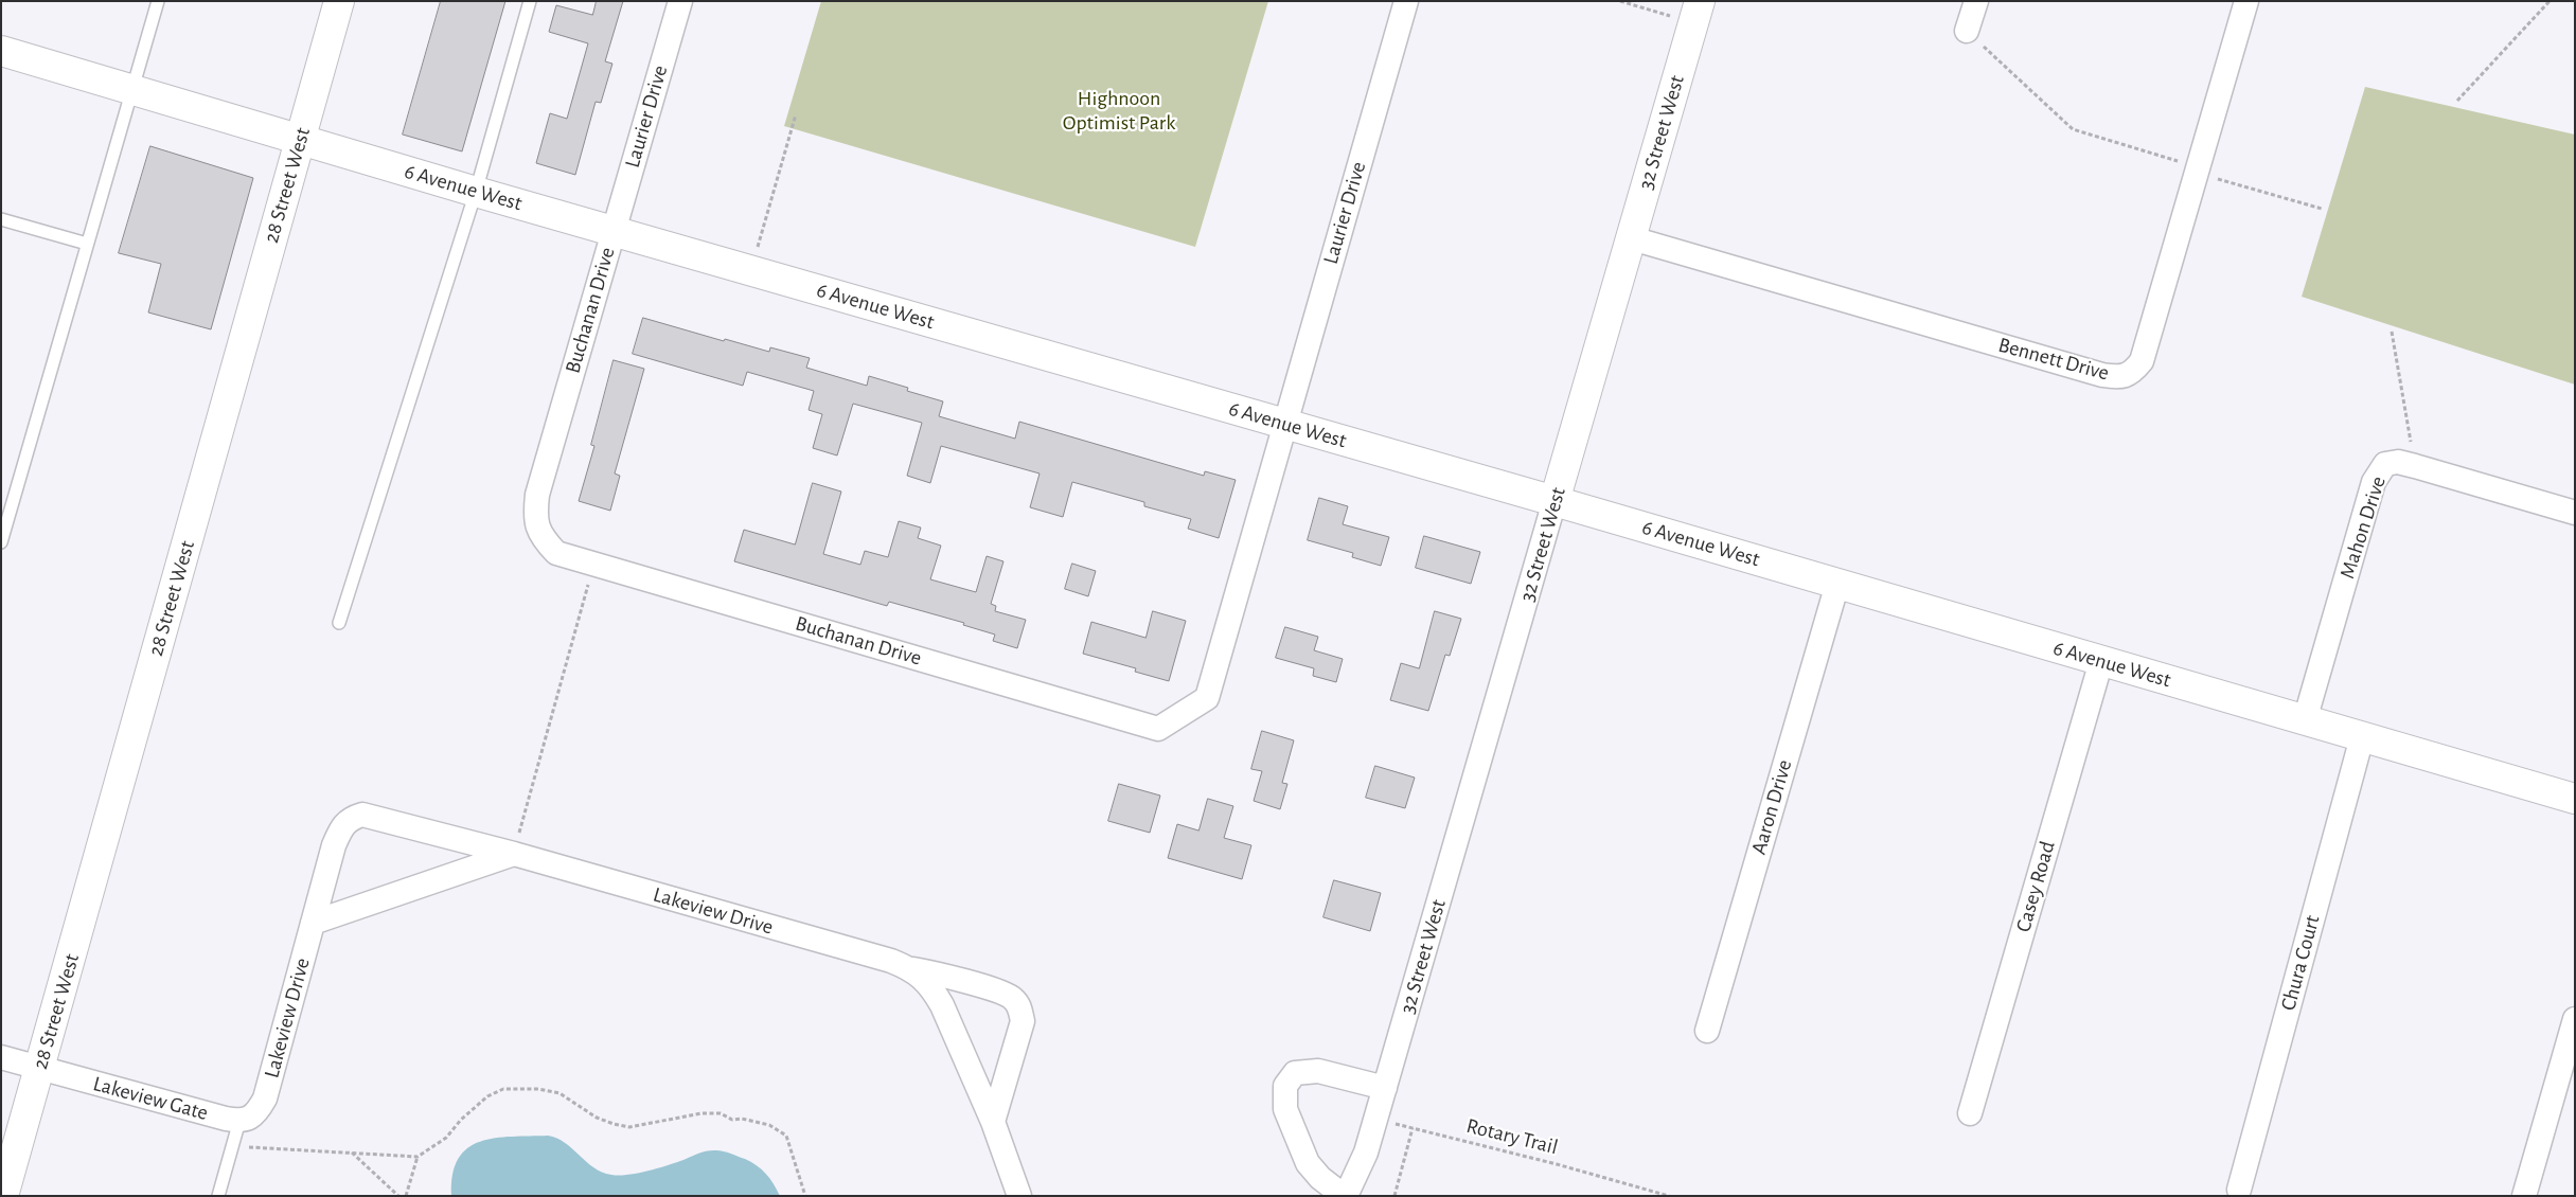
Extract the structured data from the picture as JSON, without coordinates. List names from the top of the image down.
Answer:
{
  "streets": {
    "street": [
      "Laurier Drive",
      "32 Street West",
      "28 Street West",
      "6 Avenue West",
      "Buchanan Drive",
      "Bennett Drive",
      "Mahon Drive",
      "Aaron Drive",
      "Casey Road",
      "Lakeview Drive",
      "Chura Court",
      "Lakeview Gate"
    ],
    "path": ["Rotary Trail"]
  },
  "crossings": [
    ["Laurier Drive", "6 Avenue West"],
    ["Laurier Drive", "Buchanan Drive"],
    ["32 Street West", "6 Avenue West"],
    ["32 Street West", "Bennett Drive"],
    ["28 Street West", "6 Avenue West"],
    ["28 Street West", "Lakeview Gate"],
    ["6 Avenue West", "Buchanan Drive"],
    ["6 Avenue West", "Mahon Drive"],
    ["6 Avenue West", "Aaron Drive"],
    ["6 Avenue West", "Casey Road"],
    ["6 Avenue West", "Chura Court"],
    ["Lakeview Drive", "Lakeview Gate"]
  ],
  "parks": ["Highnoon Optimist Park"]
}
